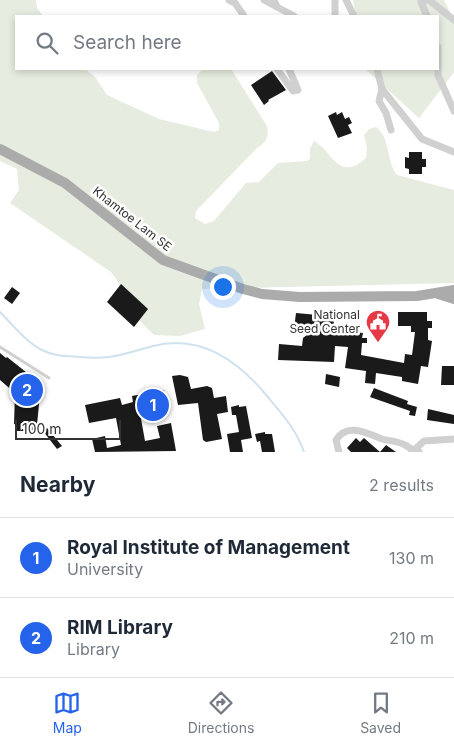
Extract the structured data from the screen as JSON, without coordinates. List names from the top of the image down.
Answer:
{
  "streets": {
    "main road": ["Khamtoe Lam SE"]
  },
  "places": {
    "public building": ["National Seed Center"]
  },
  "scale_bar": "100 m",
  "page": {
    "search": "Search here",
    "pins": ["2", "1"],
    "scale": "100 m",
    "heading": ["Nearby", "2 results"],
    "list": [
      {
        "mark": "1",
        "name": "Royal Institute of Management",
        "note": "University",
        "value": "130 m"
      },
      {
        "mark": "2",
        "name": "RIM Library",
        "note": "Library",
        "value": "210 m"
      }
    ],
    "nav": ["Map", "Directions", "Saved"]
  }
}
